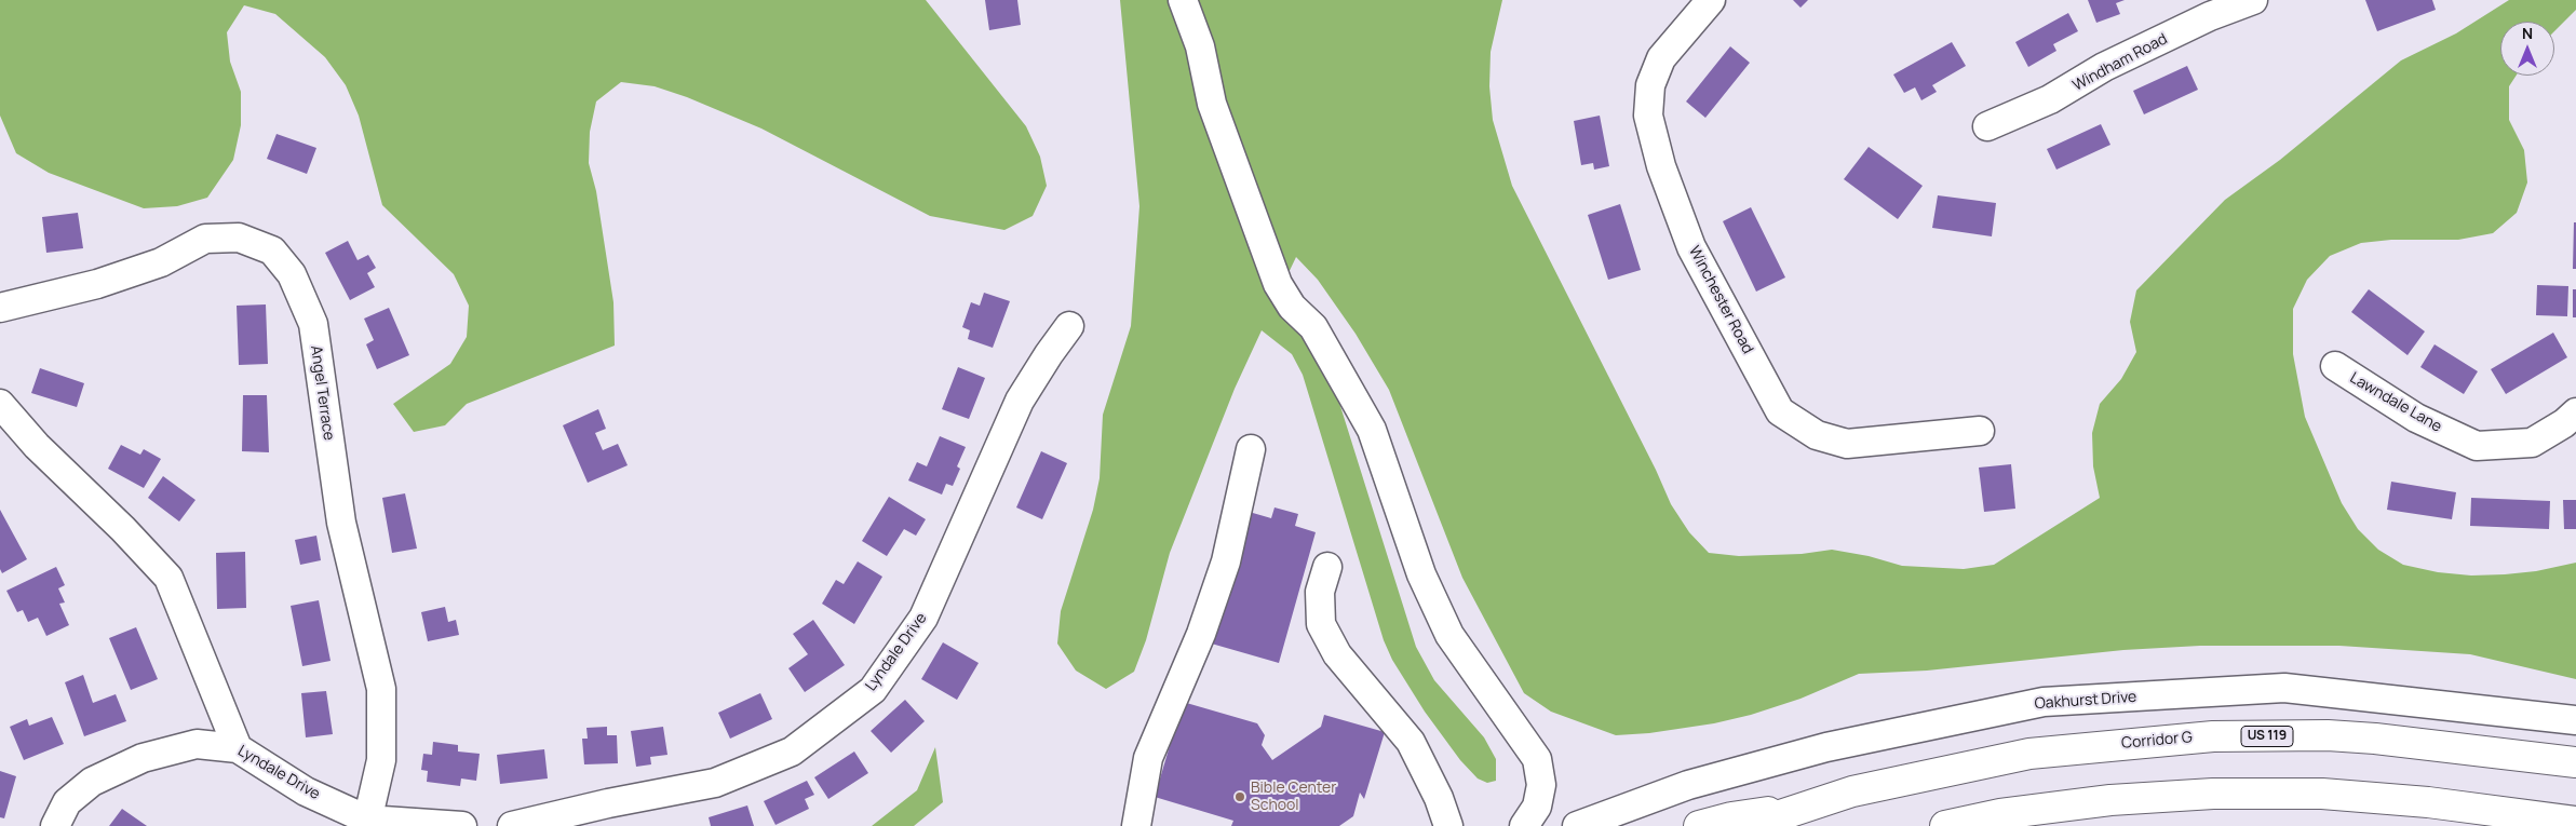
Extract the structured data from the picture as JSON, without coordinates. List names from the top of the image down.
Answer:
{
  "streets": {
    "highway": ["US 119", "Corridor G"],
    "street": [
      "Windham Road",
      "Winchester Road",
      "Angel Terrace",
      "Lawndale Lane",
      "Lyndale Drive",
      "Oakhurst Drive"
    ]
  },
  "crossings": [
    ["Angel Terrace", "Lyndale Drive"]
  ],
  "places": ["Bible Center School"],
  "north": "top"
}
